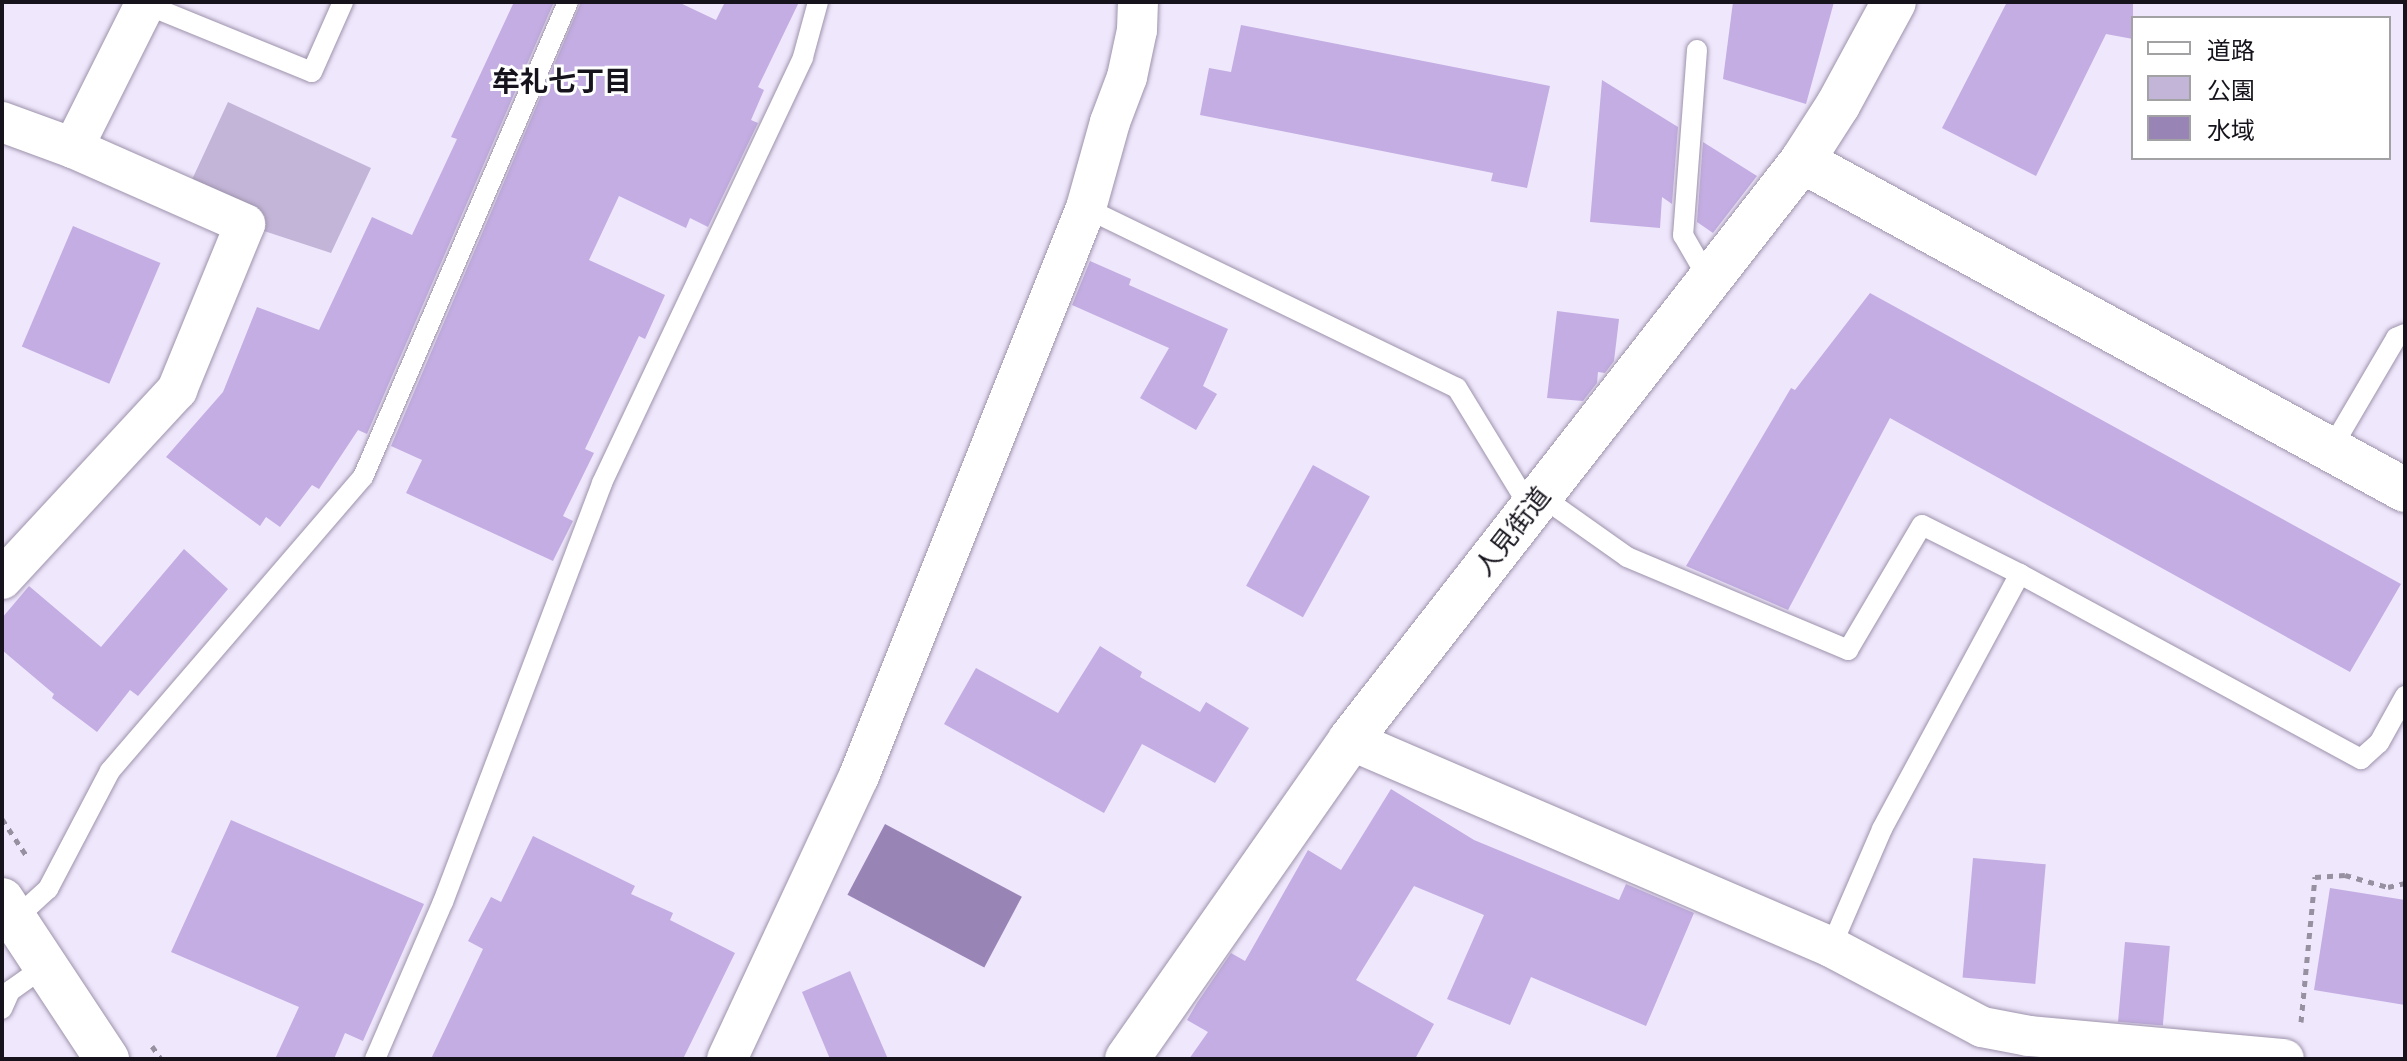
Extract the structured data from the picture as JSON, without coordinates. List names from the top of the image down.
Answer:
{
  "streets": {
    "main road": ["人見街道"]
  },
  "districts": ["牟礼七丁目"],
  "legend": ["道路", "公園", "水域"]
}
